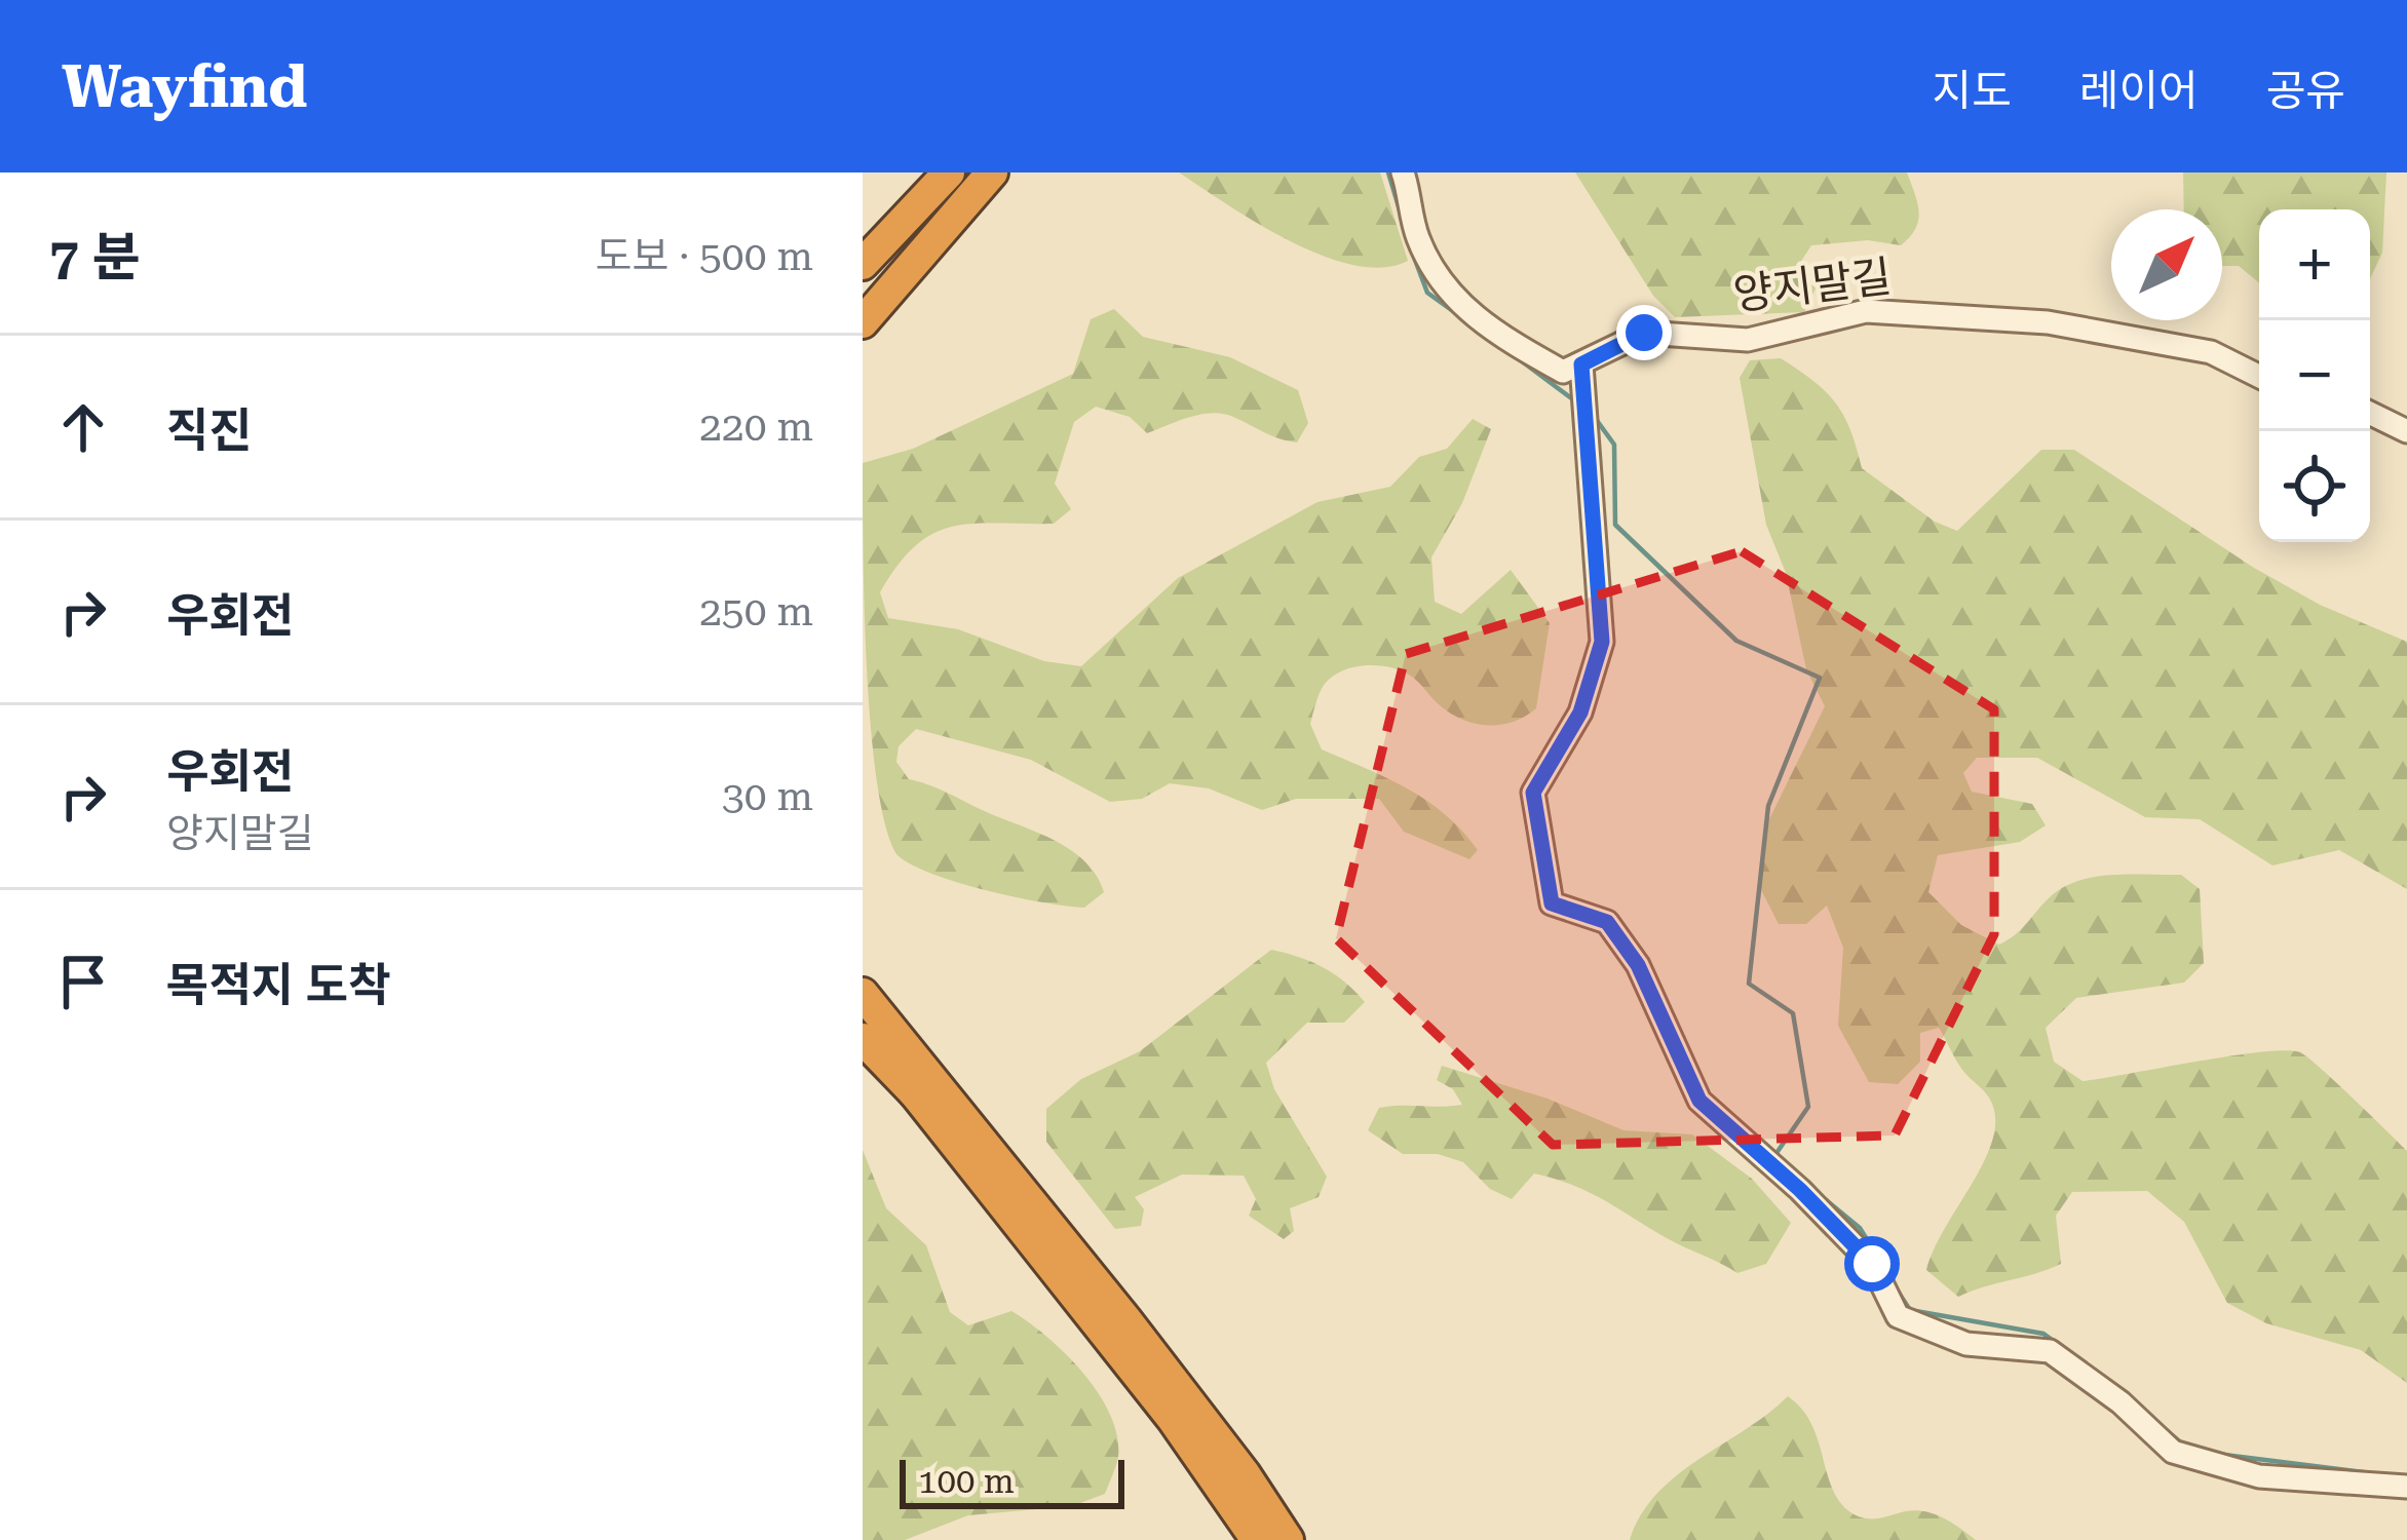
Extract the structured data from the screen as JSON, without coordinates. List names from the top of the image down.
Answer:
{
  "streets": {
    "street": ["양지말길"]
  },
  "scale_bar": "100 m",
  "north": "top right",
  "page": {
    "header": "Wayfind",
    "nav": ["지도", "레이어", "공유"],
    "heading": ["7 분", "도보 · 500 m"],
    "map_buttons": ["+", "−"],
    "list": [
      ["직진", "220 m"],
      ["우회전", "250 m"],
      ["우회전", "양지말길", "30 m"],
      "목적지 도착"
    ],
    "scale": "100 m"
  }
}
